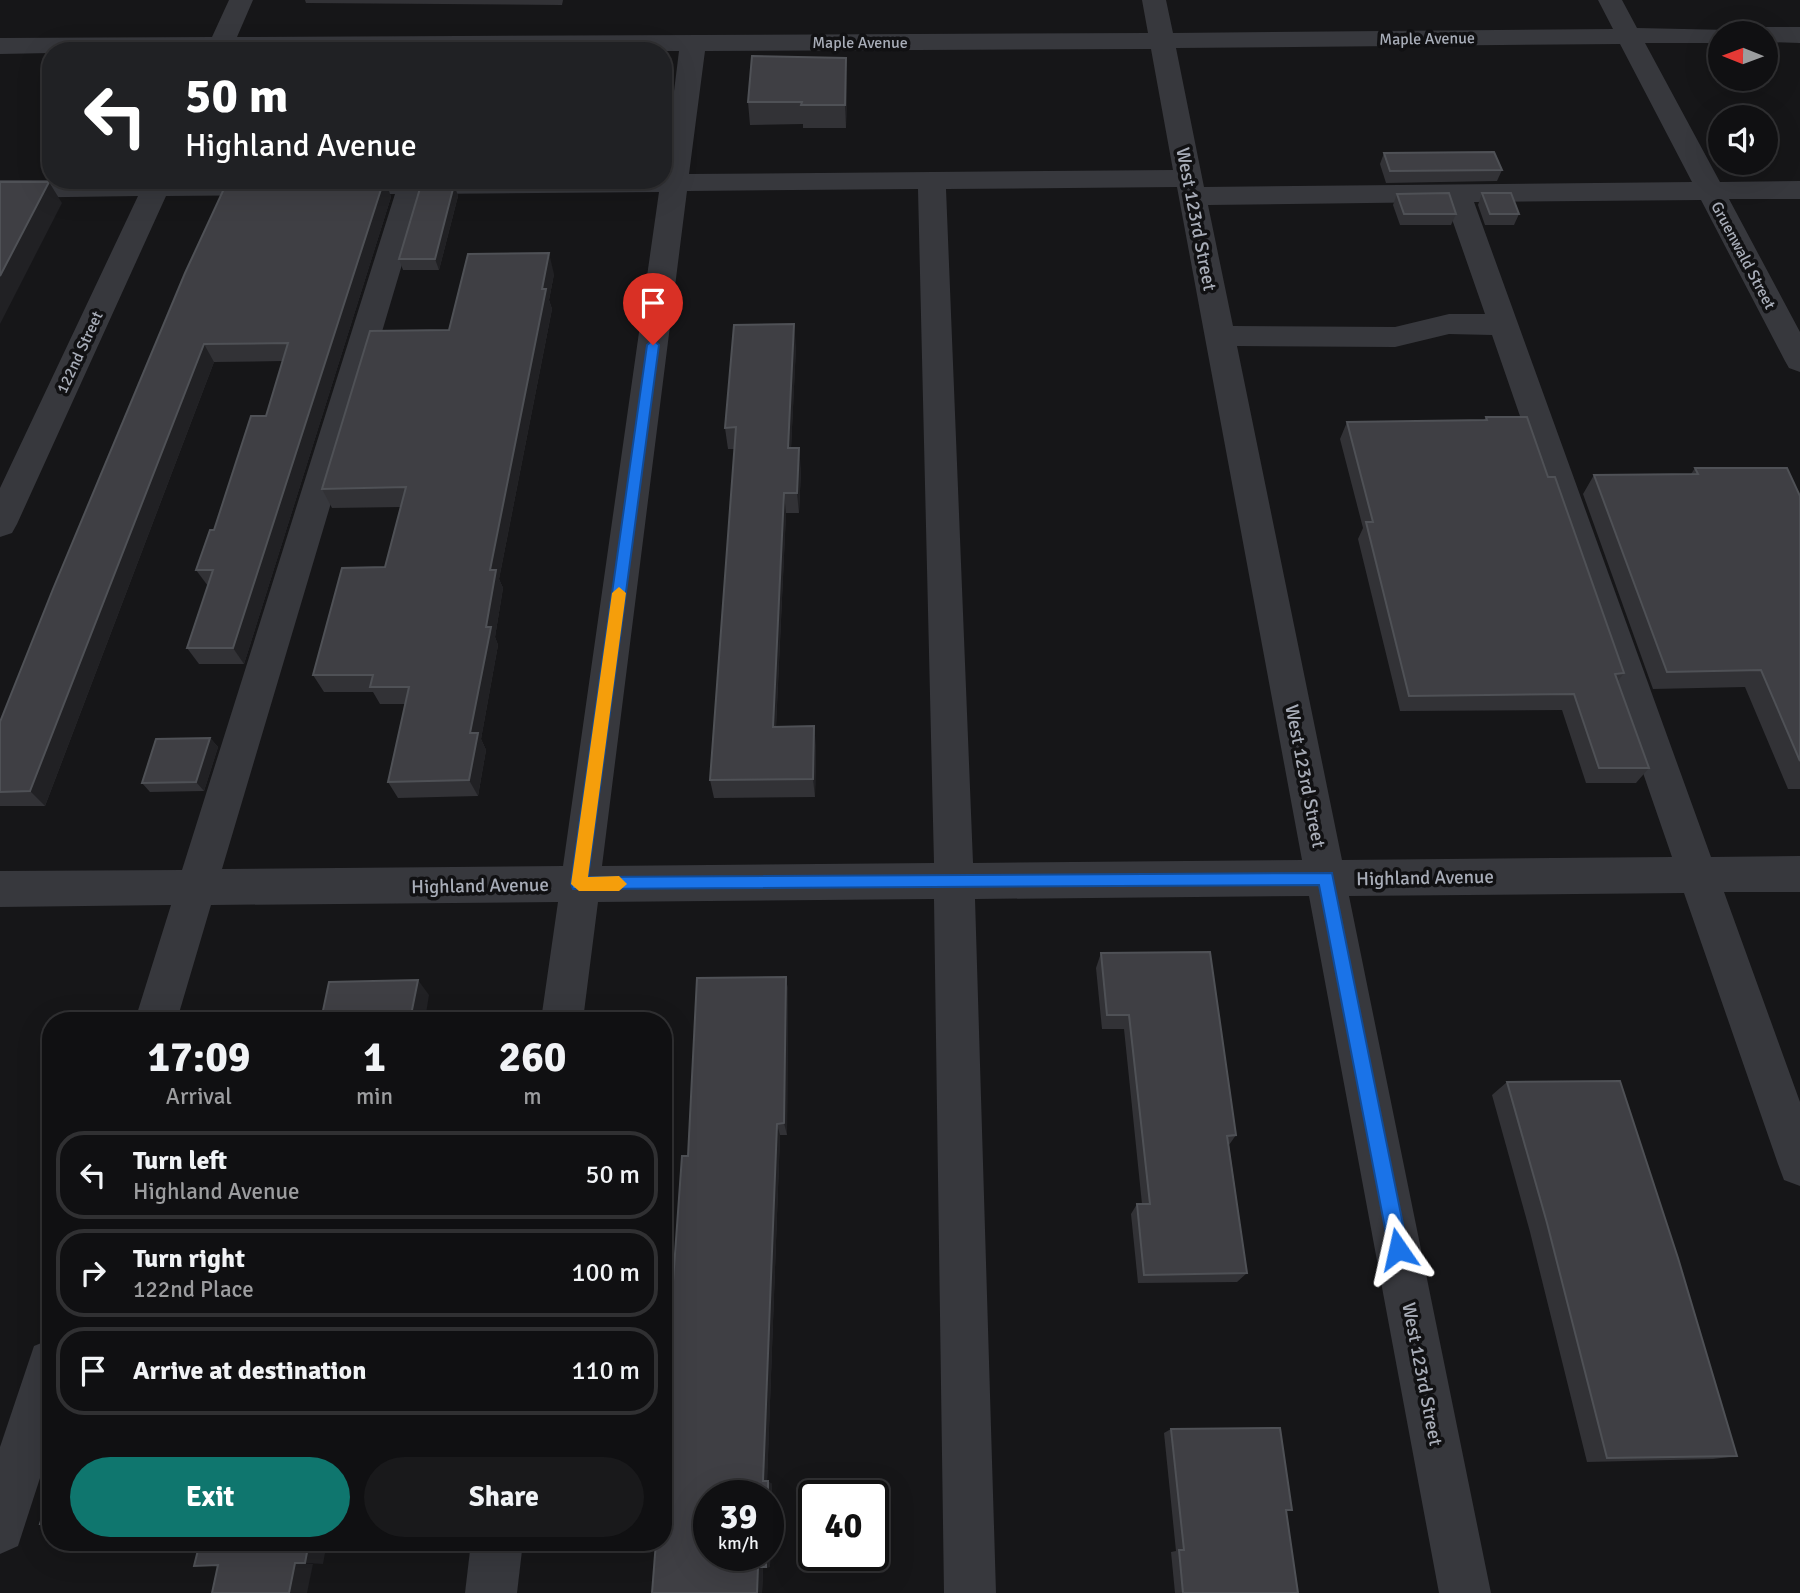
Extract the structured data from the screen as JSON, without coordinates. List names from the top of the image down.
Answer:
{
  "streets": {
    "street": [
      "Maple Avenue",
      "West 123rd Street",
      "Gruenwald Street",
      "122nd Street",
      "Highland Avenue"
    ]
  },
  "crossings": [
    ["Maple Avenue", "West 123rd Street"],
    ["Maple Avenue", "Gruenwald Street"],
    ["West 123rd Street", "Highland Avenue"]
  ],
  "north": "left",
  "page": {
    "turn": ["50 m", "Highland Avenue"],
    "eta": [
      "17:09",
      "Arrival",
      "1",
      "min",
      "260",
      "m"
    ],
    "list": [
      {
        "name": "Turn left",
        "note": "Highland Avenue",
        "value": "50 m"
      },
      {
        "name": "Turn right",
        "note": "122nd Place",
        "value": "100 m"
      },
      {
        "name": "Arrive at destination",
        "value": "110 m"
      }
    ],
    "buttons": ["Exit", "Share"],
    "speed": "39 km/h",
    "limit": "40"
  }
}
